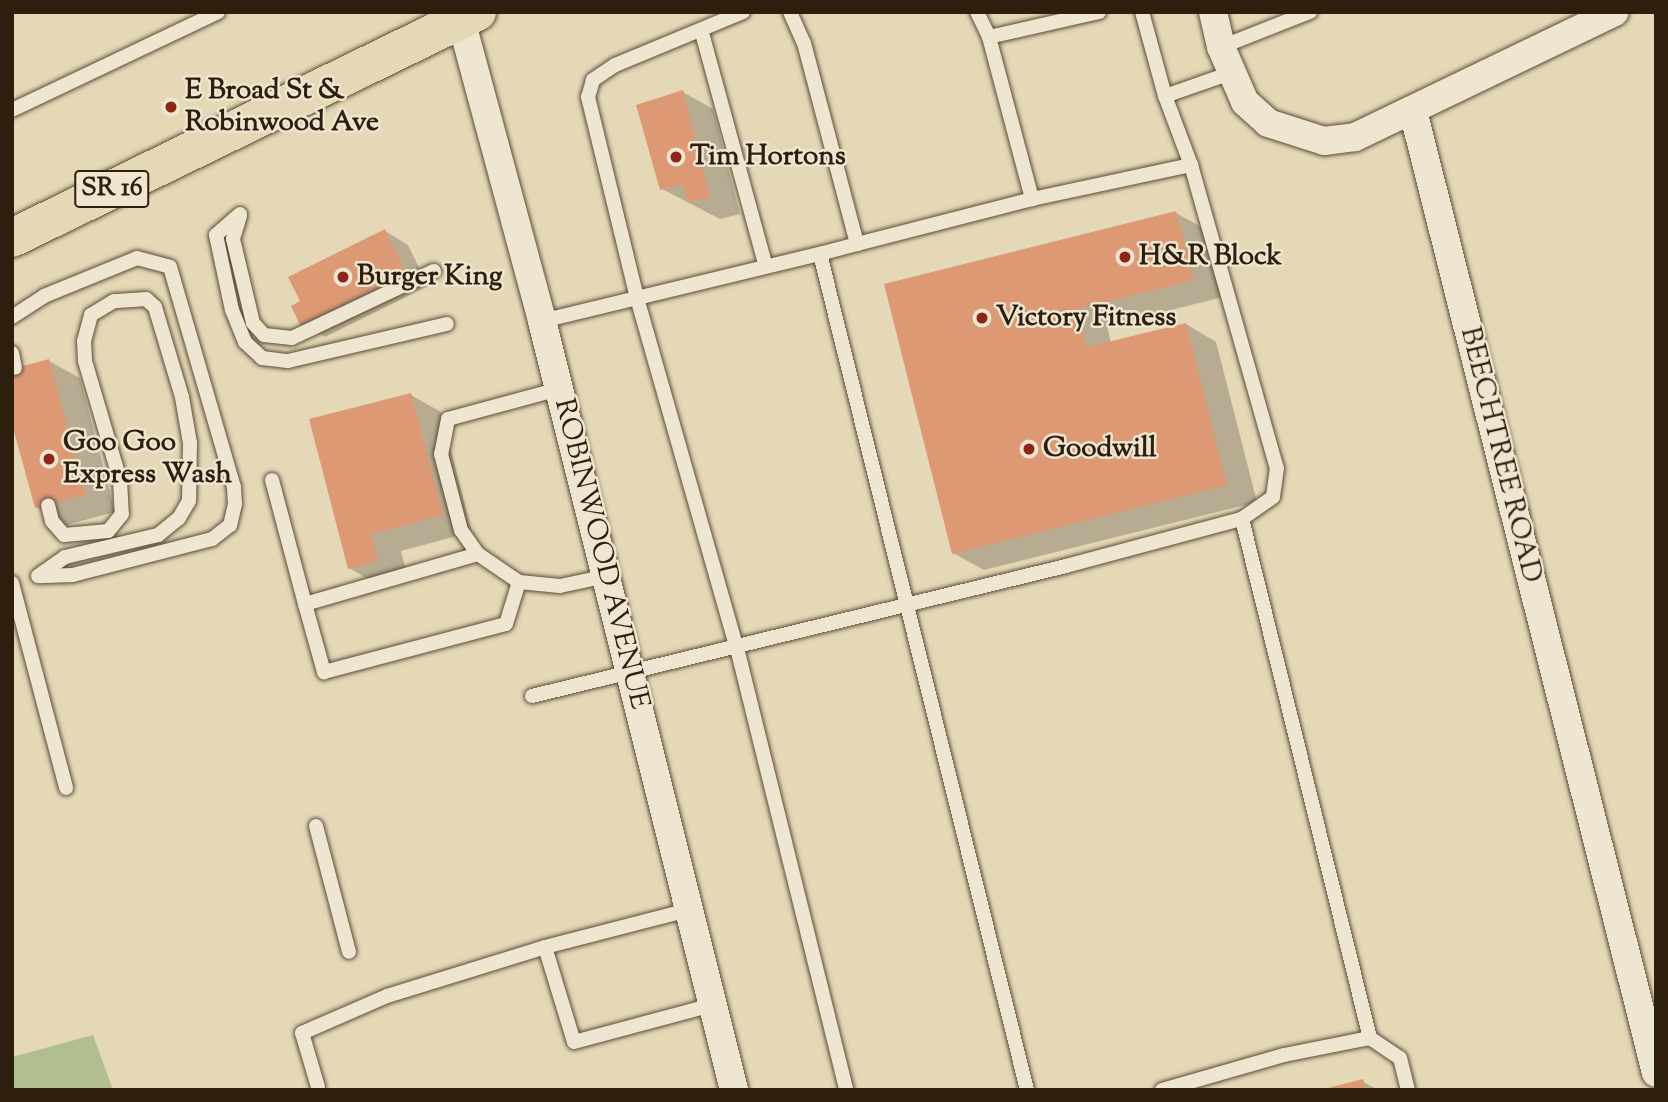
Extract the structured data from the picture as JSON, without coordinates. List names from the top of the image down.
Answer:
{
  "streets": {
    "main road": ["SR 16"],
    "street": ["BEECHTREE ROAD", "ROBINWOOD AVENUE"]
  },
  "crossings": [
    ["SR 16", "ROBINWOOD AVENUE"]
  ],
  "places": [
    "E Broad St & Robinwood Ave",
    "Tim Hortons",
    "H&R Block",
    "Burger King",
    "Victory Fitness",
    "Goodwill",
    "Goo Goo Express Wash"
  ]
}
